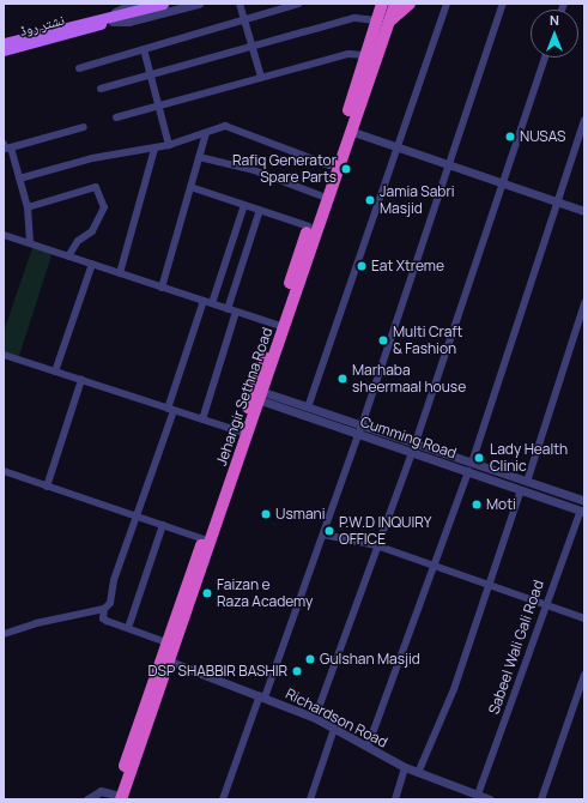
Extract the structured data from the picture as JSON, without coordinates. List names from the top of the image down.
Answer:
{
  "streets": {
    "highway": ["Jehangir Sethna Road"],
    "main road": ["نشتر روڈ"],
    "street": ["Cumming Road", "Sabeel Wali Gali Road", "Richardson Road"]
  },
  "crossings": [
    ["Jehangir Sethna Road", "Cumming Road"],
    ["Jehangir Sethna Road", "Richardson Road"],
    ["Cumming Road", "Sabeel Wali Gali Road"],
    ["Sabeel Wali Gali Road", "Richardson Road"]
  ],
  "places": [
    "NUSAS",
    "Rafiq Generator Spare Parts",
    "Jamia Sabri Masjid",
    "Eat Xtreme",
    "Multi Craft & Fashion",
    "Marhaba sheermaal house",
    "Lady Health Clinic",
    "Moti",
    "Usmani",
    "P.W.D INQUIRY OFFICE",
    "Faizan e Raza Academy",
    "Gulshan Masjid",
    "DSP SHABBIR BASHIR"
  ],
  "north": "top"
}
